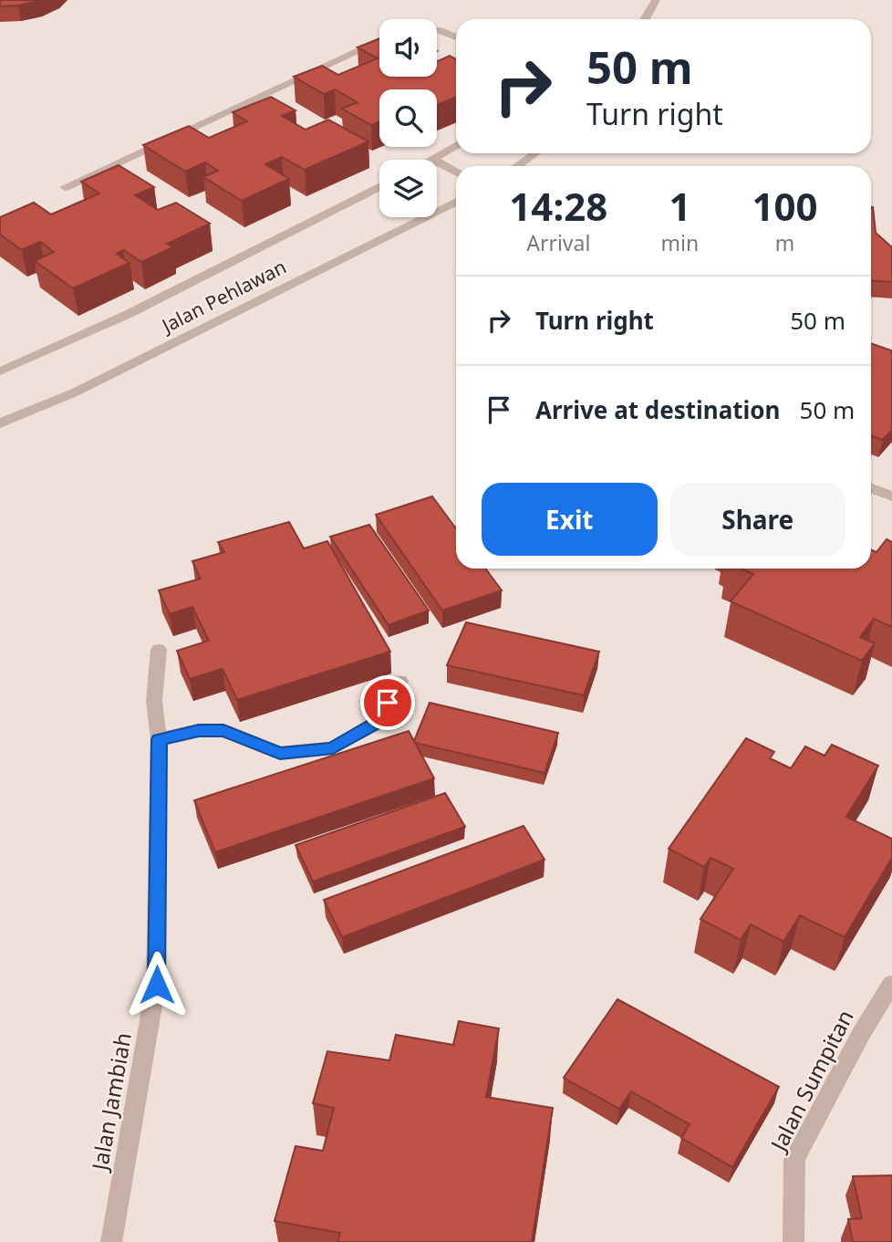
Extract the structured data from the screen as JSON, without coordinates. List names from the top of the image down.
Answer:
{
  "streets": {
    "street": ["Jalan Pehlawan", "Jalan Sumpitan", "Jalan Jambiah"]
  },
  "page": {
    "turn": ["50 m", "Turn right"],
    "eta": [
      "14:28",
      "Arrival",
      "1",
      "min",
      "100",
      "m"
    ],
    "list": [
      {
        "name": "Turn right",
        "value": "50 m"
      },
      {
        "name": "Arrive at destination",
        "value": "50 m"
      }
    ],
    "buttons": ["Exit", "Share"]
  }
}
